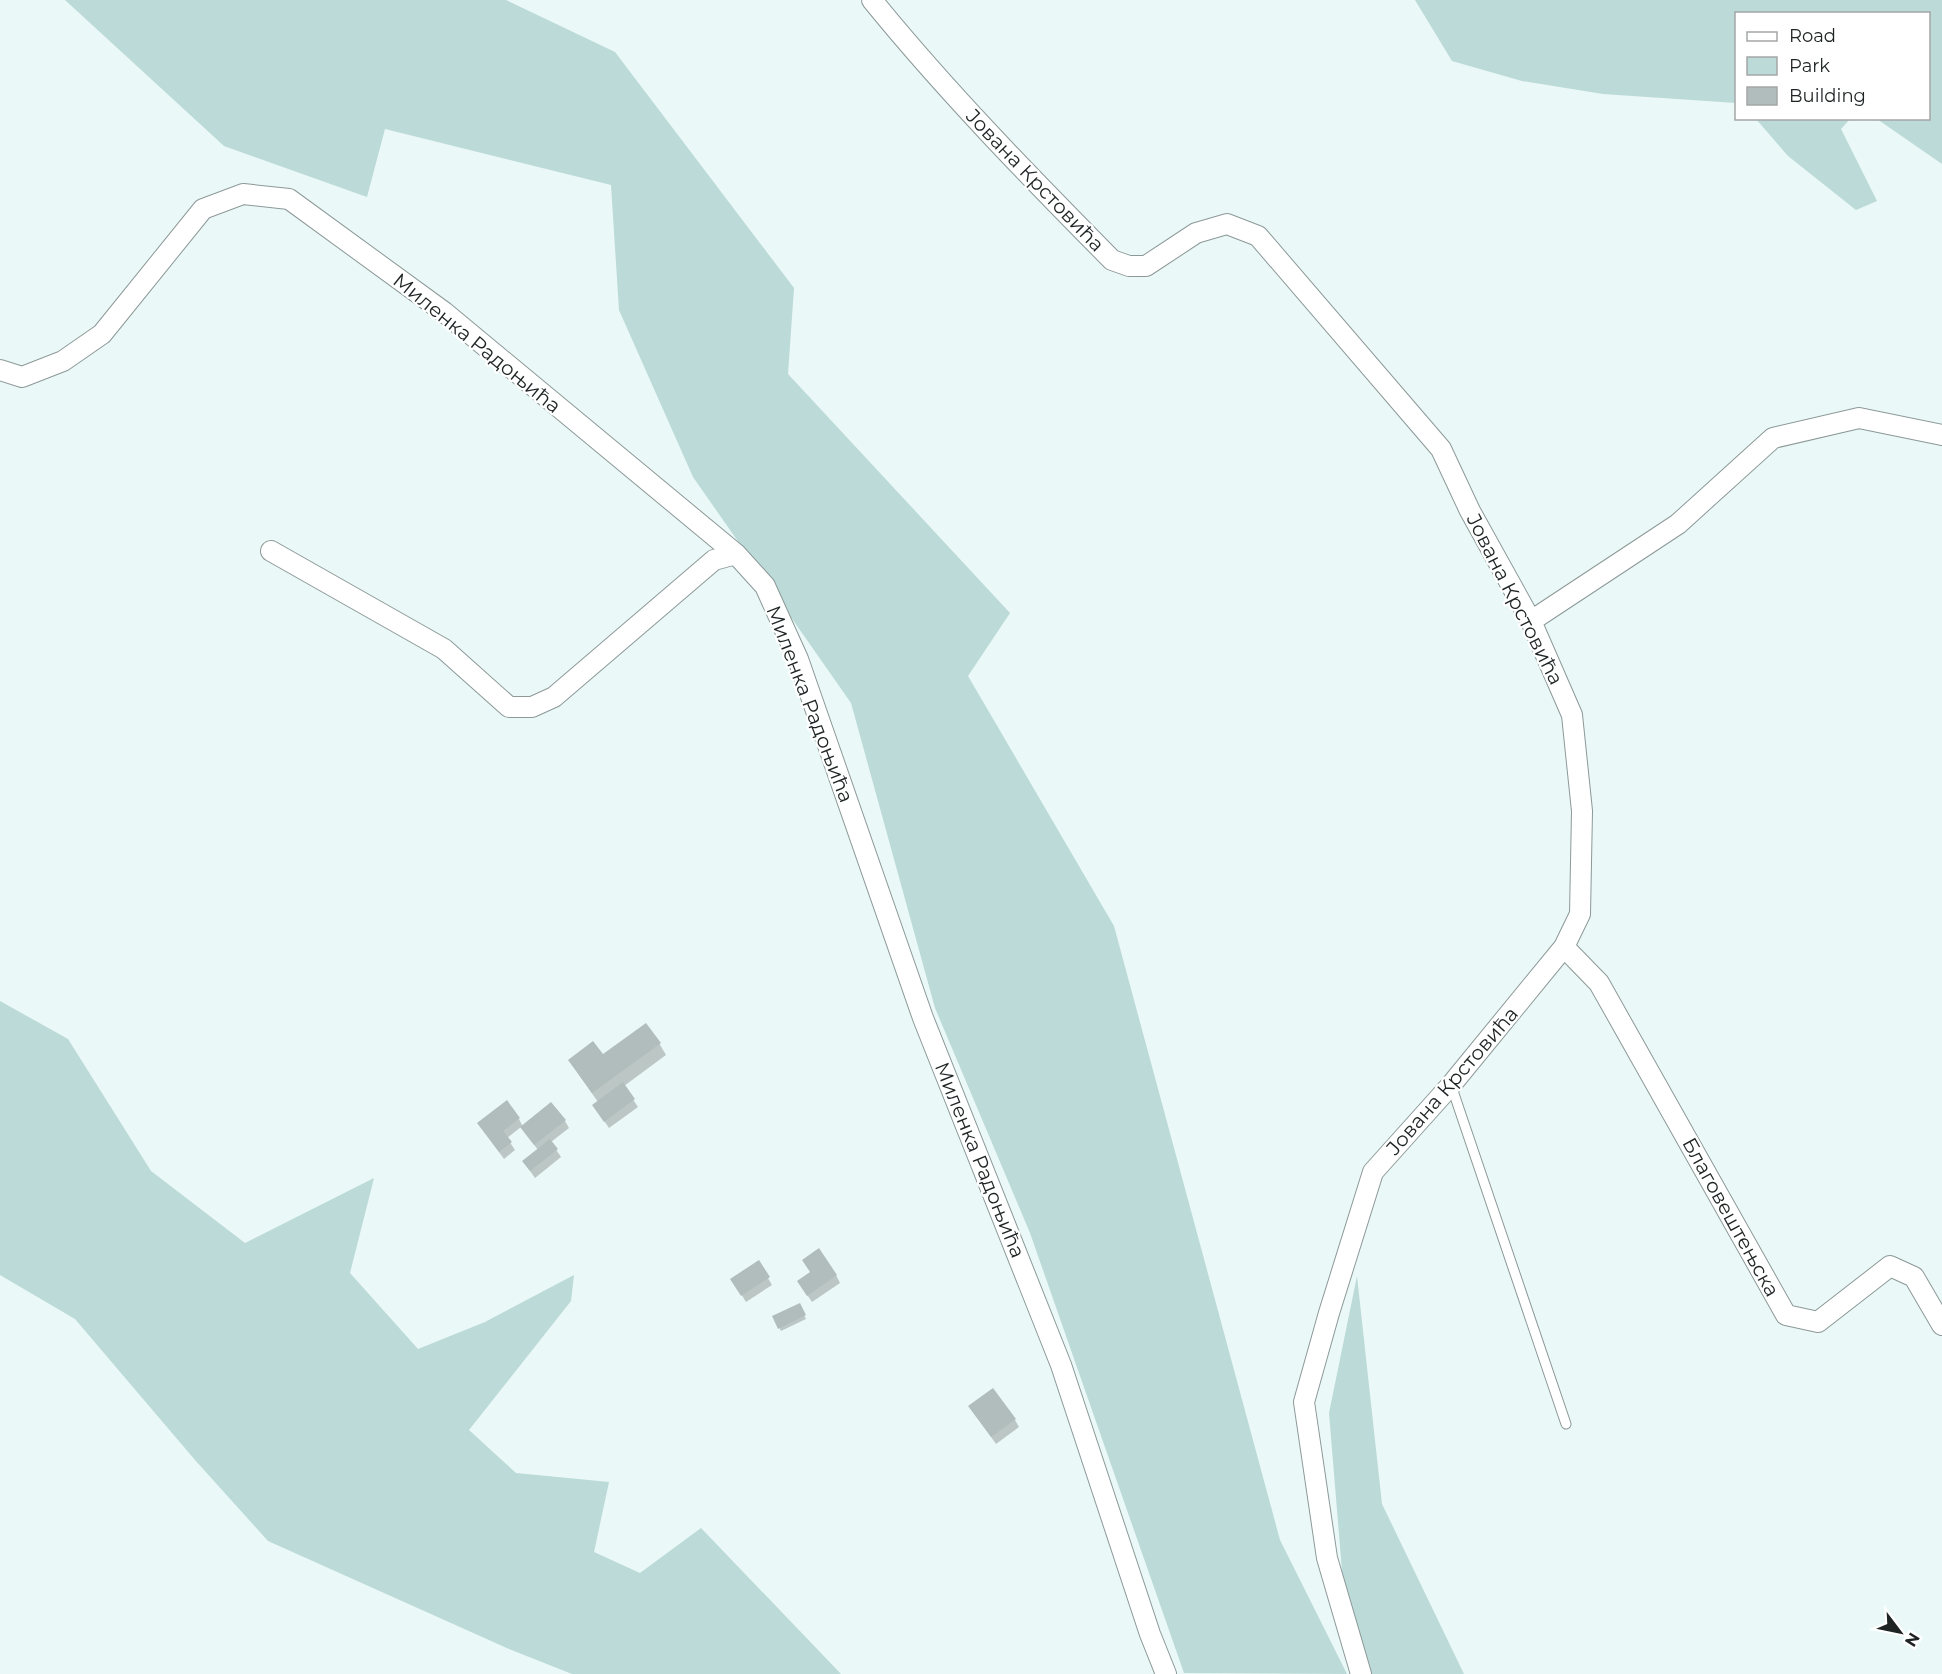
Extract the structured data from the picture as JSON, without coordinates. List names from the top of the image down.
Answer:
{
  "streets": {
    "street": ["Јована Крстовића", "Миленка Радоњића", "Благовештењска"]
  },
  "crossings": [
    ["Јована Крстовића", "Благовештењска"]
  ],
  "legend": ["Road", "Park", "Building"],
  "north": "bottom right"
}
